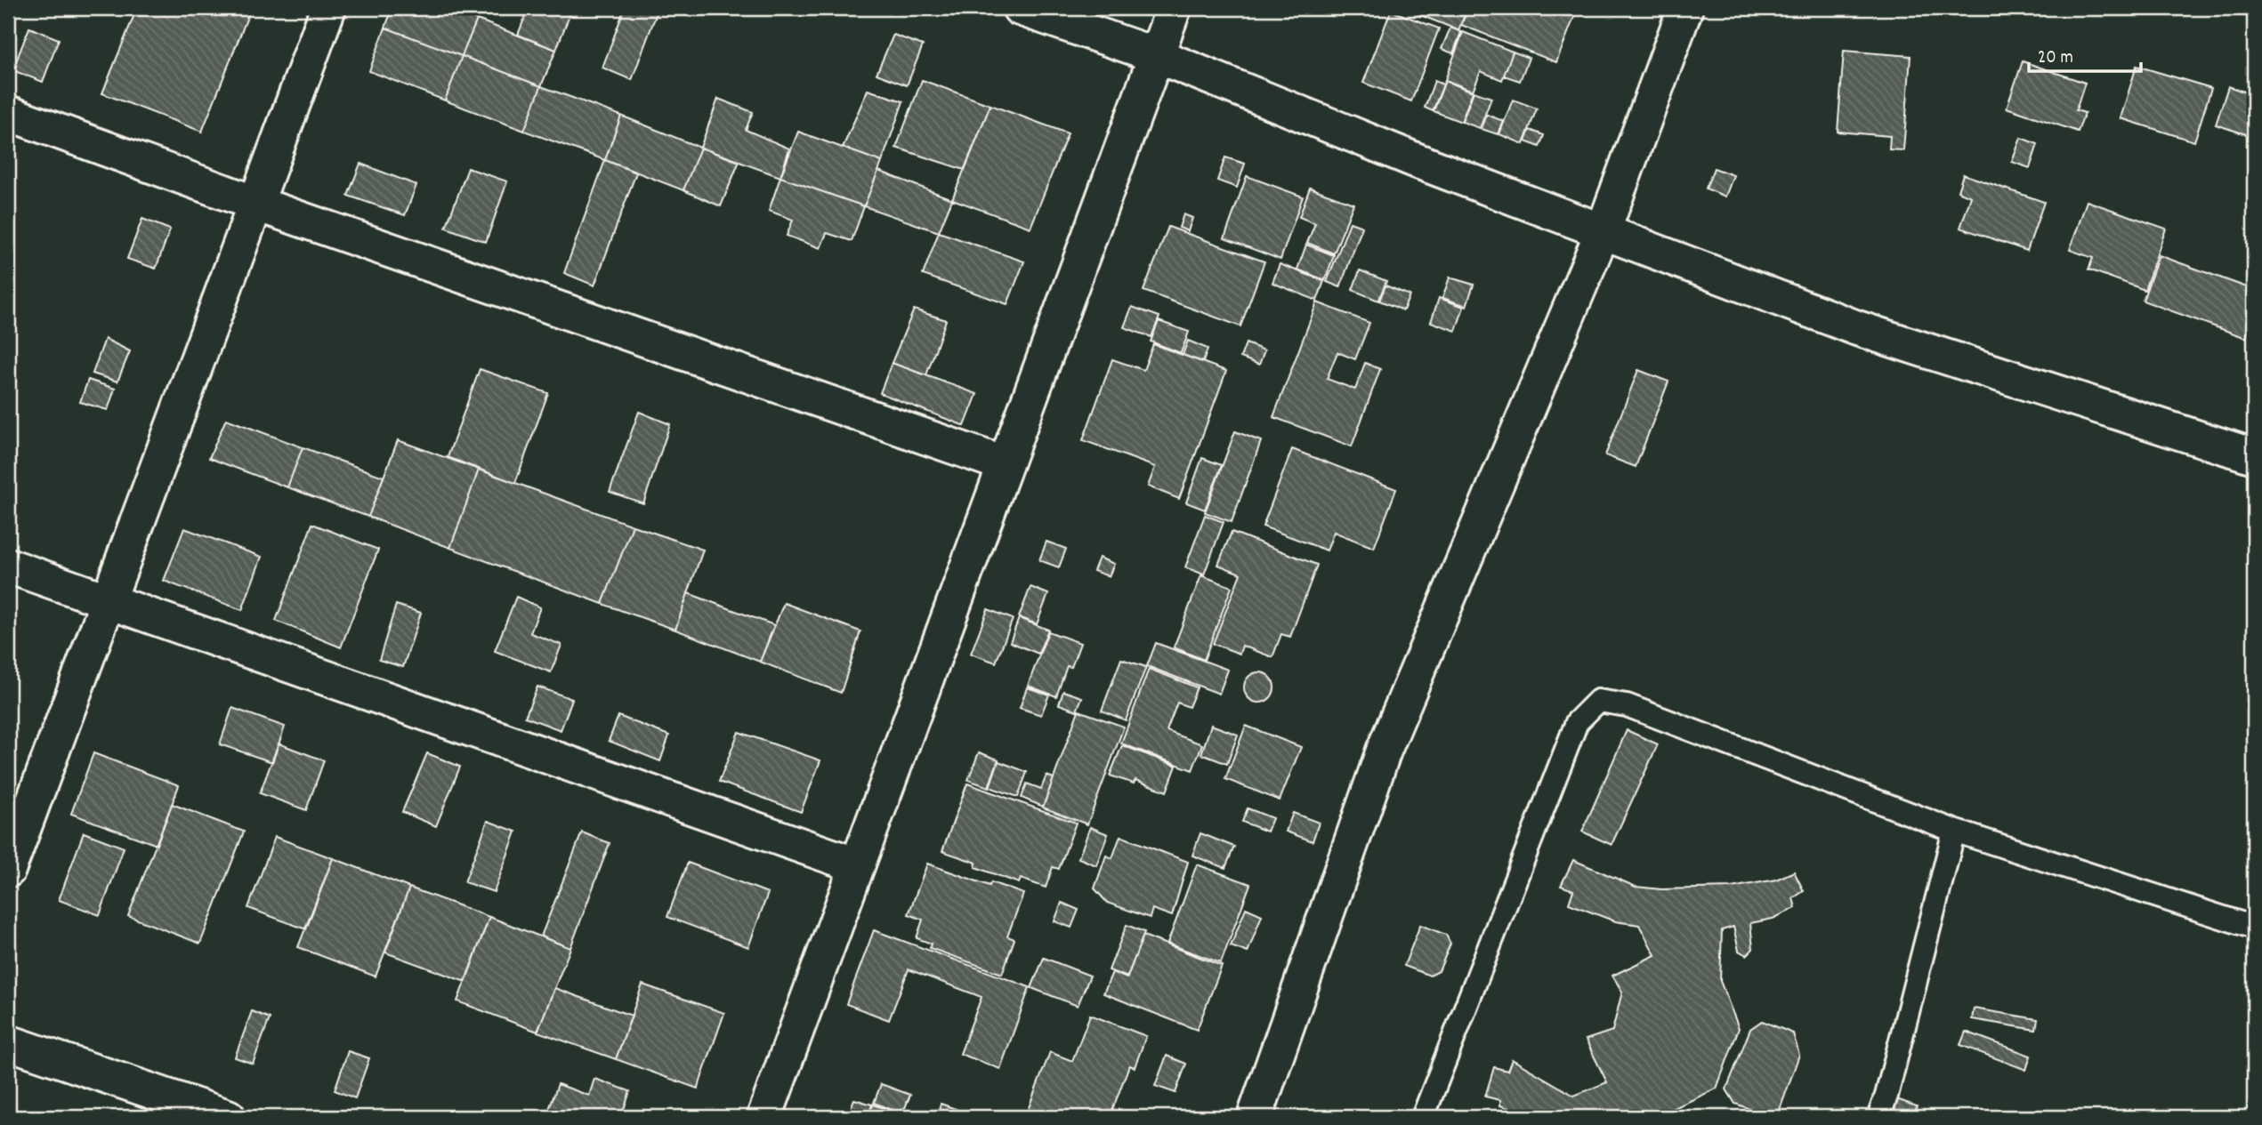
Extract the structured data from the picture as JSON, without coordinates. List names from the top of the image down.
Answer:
{
  "scale_bar": "20 m"
}
